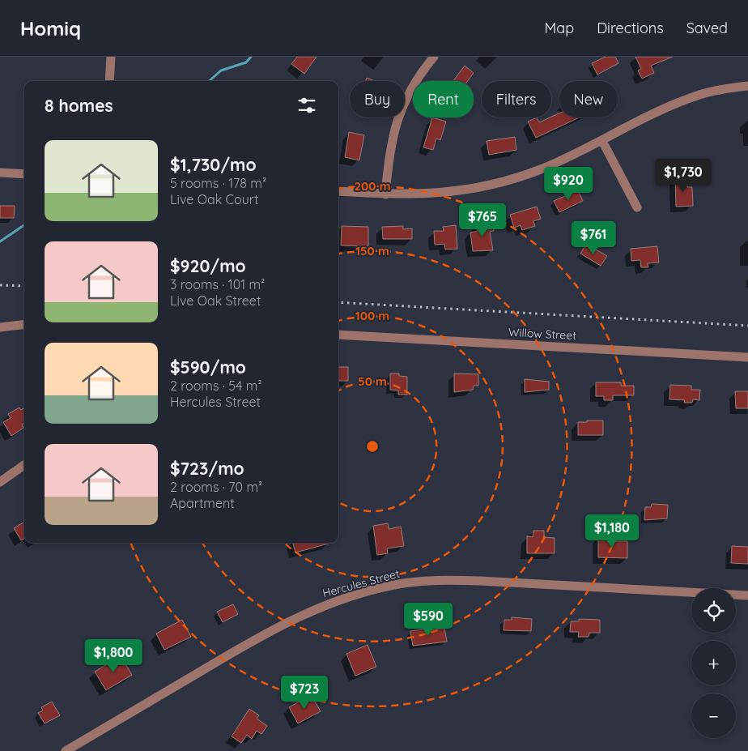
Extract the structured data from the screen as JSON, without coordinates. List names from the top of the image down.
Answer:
{
  "streets": {
    "street": ["Willow Street", "Hercules Street"]
  },
  "page": {
    "header": "Homiq",
    "nav": ["Map", "Directions", "Saved"],
    "chip": [
      "Buy",
      "Rent",
      "Filters",
      "New"
    ],
    "heading": "8 homes",
    "list": [
      {
        "name": "$1,730/mo",
        "note": "5 rooms · 178 m² · Live Oak Court"
      },
      {
        "name": "$920/mo",
        "note": "3 rooms · 101 m² · Live Oak Street"
      },
      {
        "name": "$590/mo",
        "note": "2 rooms · 54 m² · Hercules Street"
      },
      {
        "name": "$723/mo",
        "note": "2 rooms · 70 m² · Apartment"
      }
    ],
    "price": [
      "$1,730",
      "$920",
      "$765",
      "$761",
      "$1,180",
      "$590",
      "$1,800",
      "$723"
    ],
    "map_buttons": ["+", "−"]
  },
  "rings": [
    "200 m",
    "150 m",
    "100 m",
    "50 m"
  ]
}
